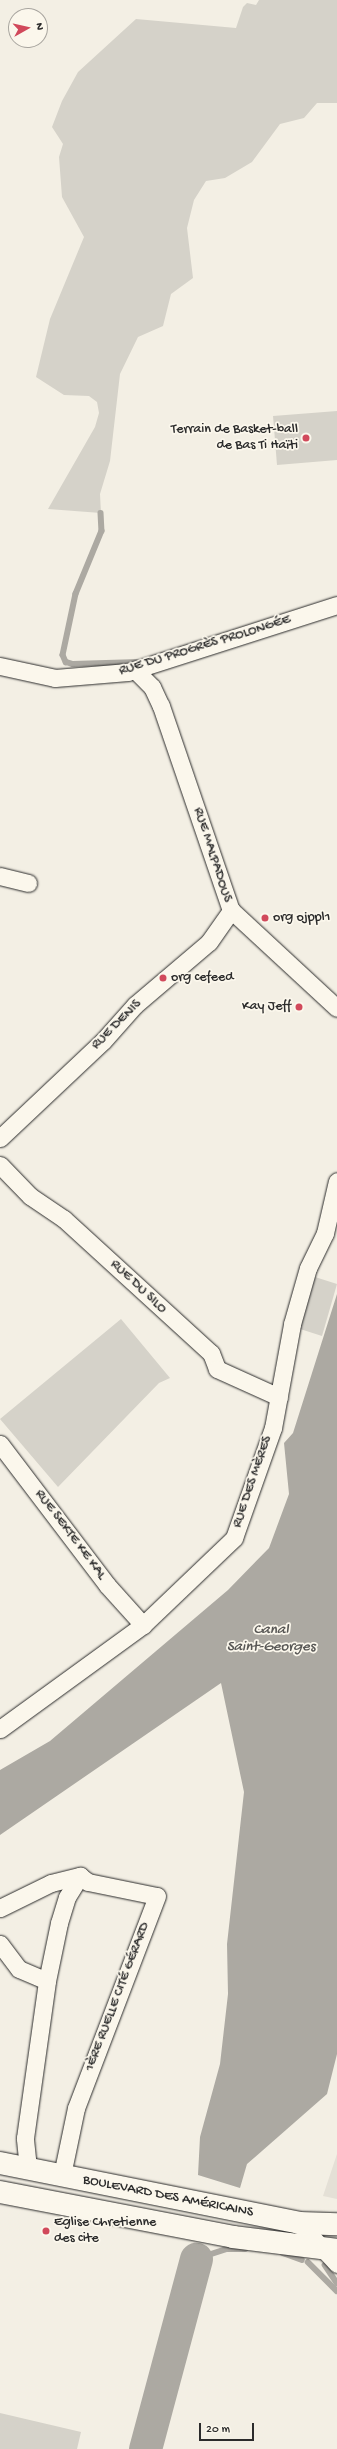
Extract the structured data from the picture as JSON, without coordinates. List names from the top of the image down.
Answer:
{
  "streets": {
    "main road": ["BOULEVARD DES AMÉRICAINS"],
    "street": [
      "RUE DU PROGRÈS PROLONGÉE",
      "RUE MALPADOUS",
      "RUE DENIS",
      "RUE DU SILO",
      "RUE DES MÈRES",
      "RUE SEKTE KE KAL",
      "1ÈRE RUELLE CITÉ GÉRARD"
    ]
  },
  "crossings": [
    ["RUE DU PROGRÈS PROLONGÉE", "RUE MALPADOUS"],
    ["RUE MALPADOUS", "RUE DENIS"],
    ["RUE DU SILO", "RUE DES MÈRES"],
    ["RUE DES MÈRES", "RUE SEKTE KE KAL"],
    ["1ÈRE RUELLE CITÉ GÉRARD", "BOULEVARD DES AMÉRICAINS"]
  ],
  "water": ["Canal Saint-Georges"],
  "places": [
    "Terrain de Basket-ball de Bas Ti Haïti",
    "org ojppl1",
    "org cefeed",
    "Kay Jeff",
    "Eglise Chretienne des cite"
  ],
  "scale_bar": "20 m",
  "north": "right"
}
